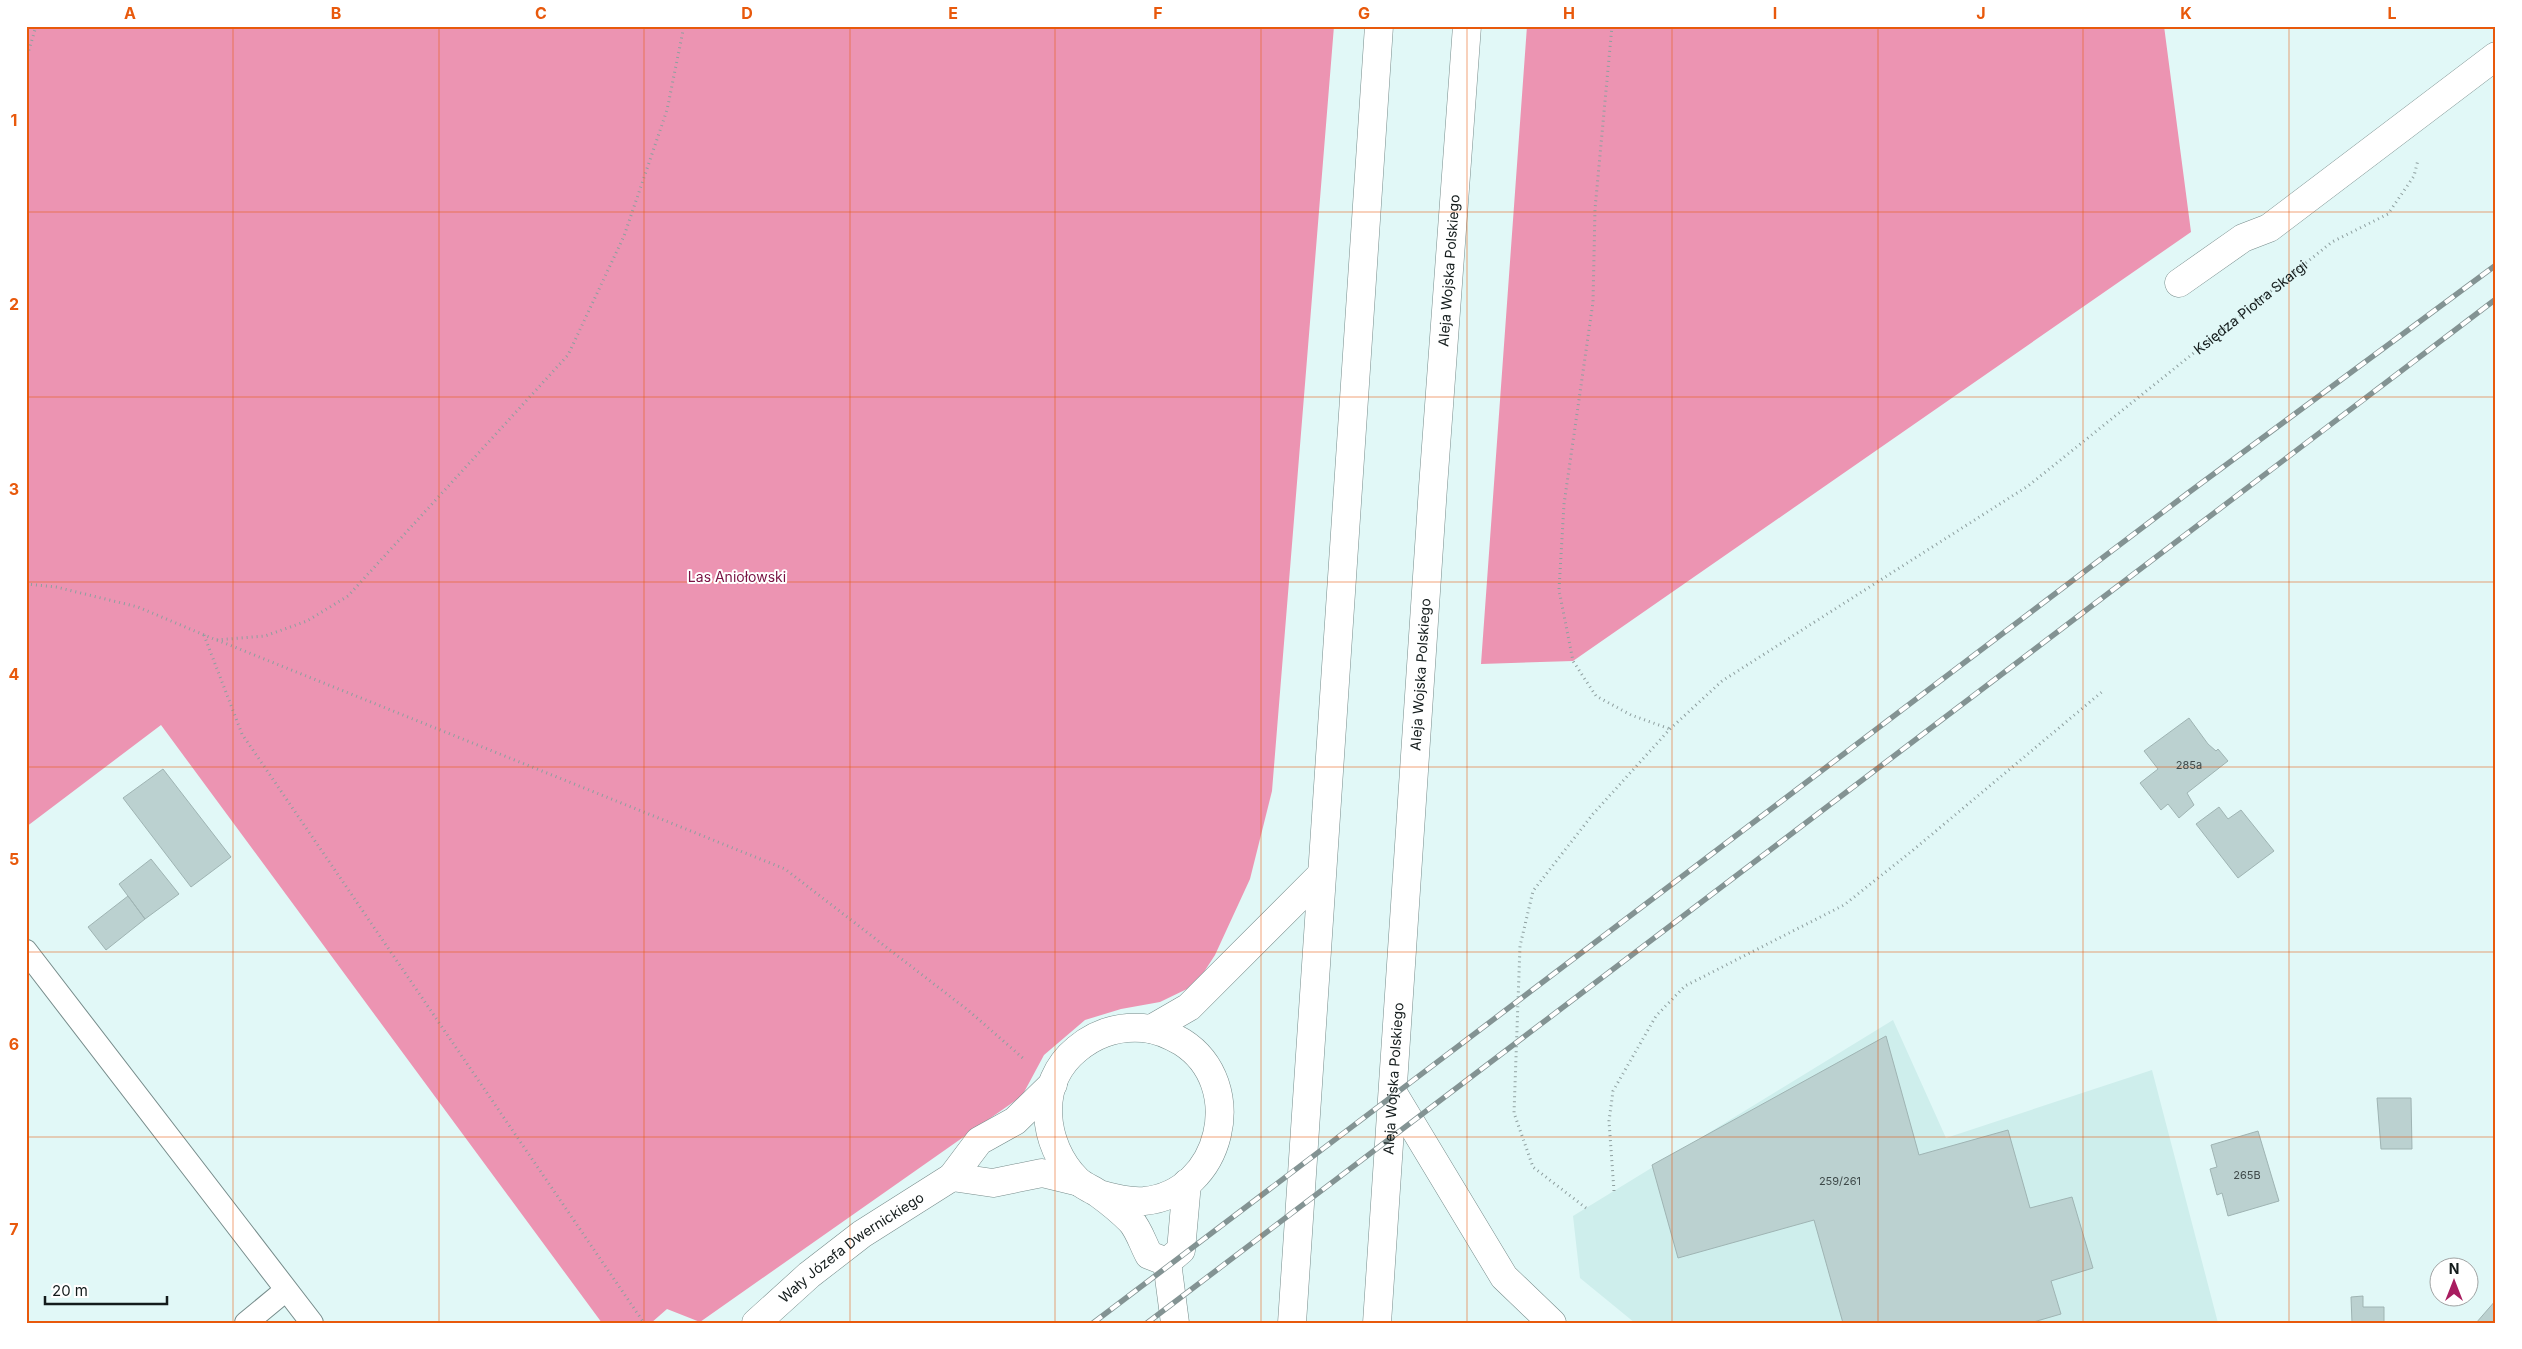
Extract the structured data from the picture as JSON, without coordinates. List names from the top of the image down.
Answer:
{
  "streets": {
    "main road": ["Aleja Wojska Polskiego", "Wały Józefa Dwernickiego"],
    "path": ["Księdza Piotra Skargi"]
  },
  "parks": ["Las Aniołowski"],
  "house_numbers": ["285a", "265B", "259/261"],
  "scale_bar": "20 m",
  "north": "top",
  "grid": {
    "columns": [
      "A",
      "B",
      "C",
      "D",
      "E",
      "F",
      "G",
      "H",
      "I",
      "J",
      "K",
      "L"
    ],
    "rows": [
      "1",
      "2",
      "3",
      "4",
      "5",
      "6",
      "7"
    ]
  }
}
